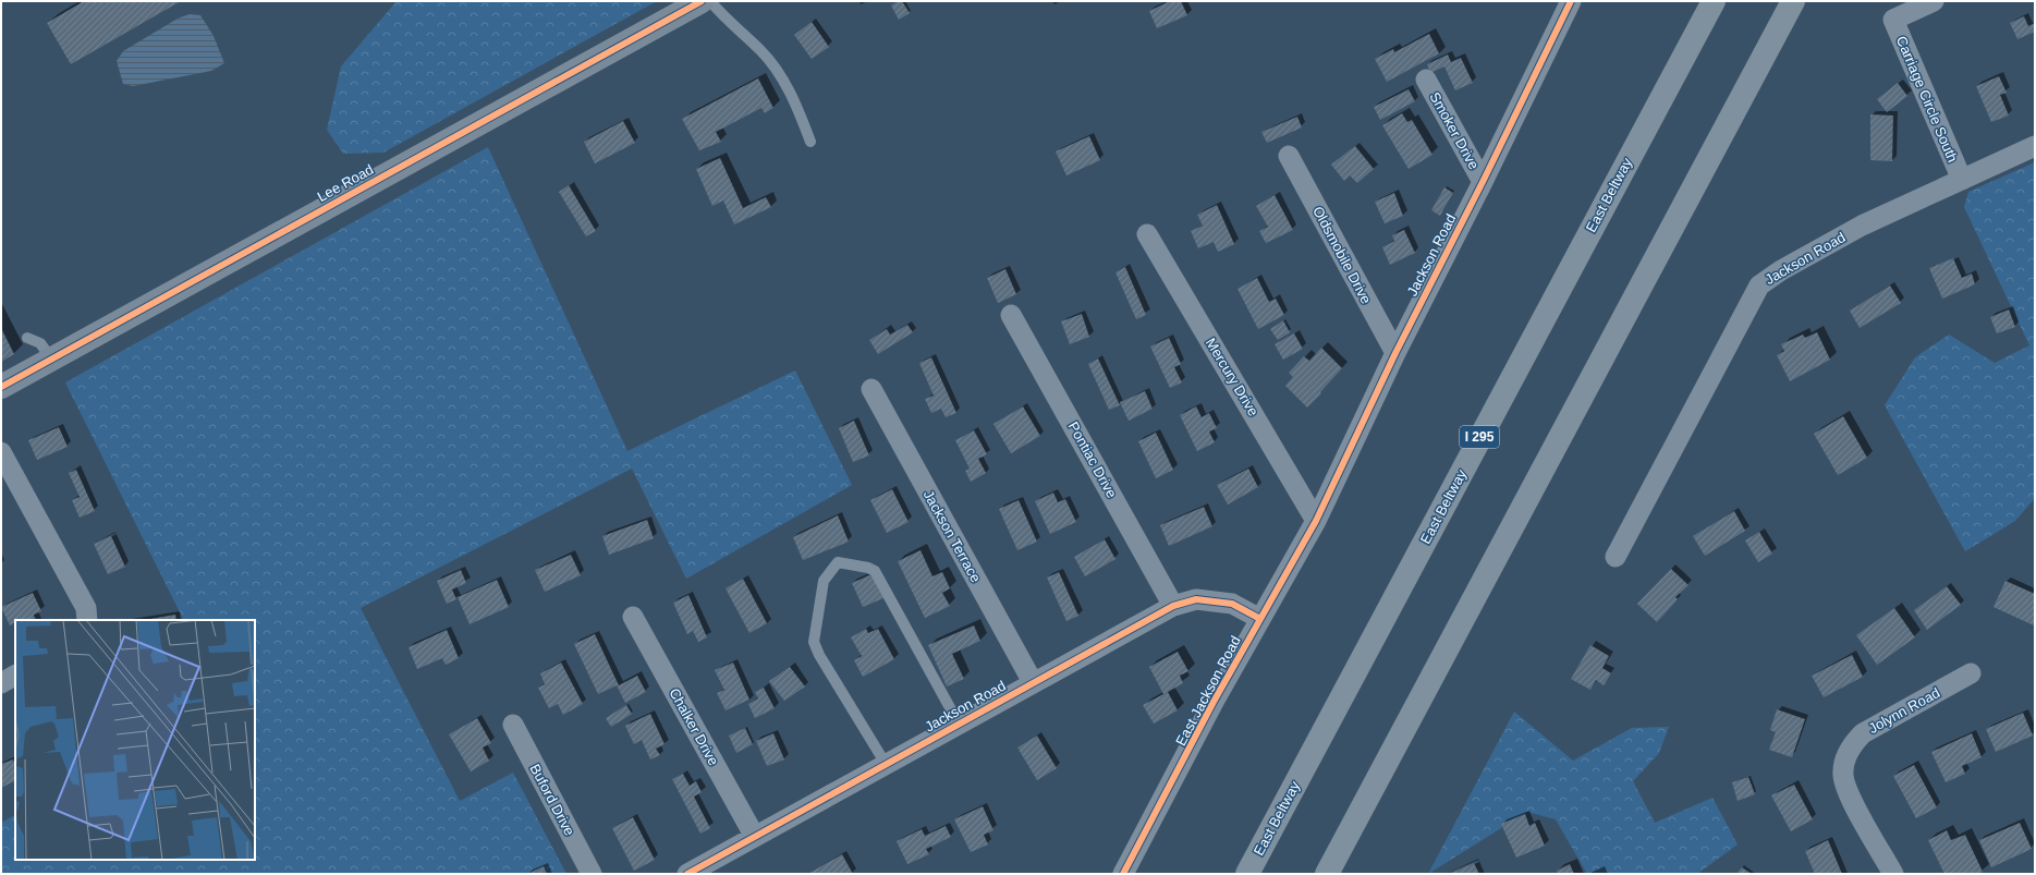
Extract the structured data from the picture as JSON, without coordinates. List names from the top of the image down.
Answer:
{
  "streets": {
    "highway": ["East Beltway", "I 295"],
    "street": [
      "Carriage Circle South",
      "Smoker Drive",
      "Lee Road",
      "Oldsmobile Drive",
      "Jackson Road",
      "Mercury Drive",
      "Pontiac Drive",
      "Jackson Terrace",
      "East Jackson Road",
      "Jolynn Road",
      "Chalker Drive",
      "Buford Drive"
    ]
  },
  "crossings": [
    ["Carriage Circle South", "Jackson Road"],
    ["Smoker Drive", "Jackson Road"],
    ["Oldsmobile Drive", "Jackson Road"],
    ["Jackson Road", "Mercury Drive"],
    ["Jackson Road", "Pontiac Drive"],
    ["Jackson Road", "Jackson Terrace"],
    ["Jackson Road", "East Jackson Road"],
    ["Jackson Road", "Chalker Drive"],
    ["Mercury Drive", "East Jackson Road"]
  ]
}
